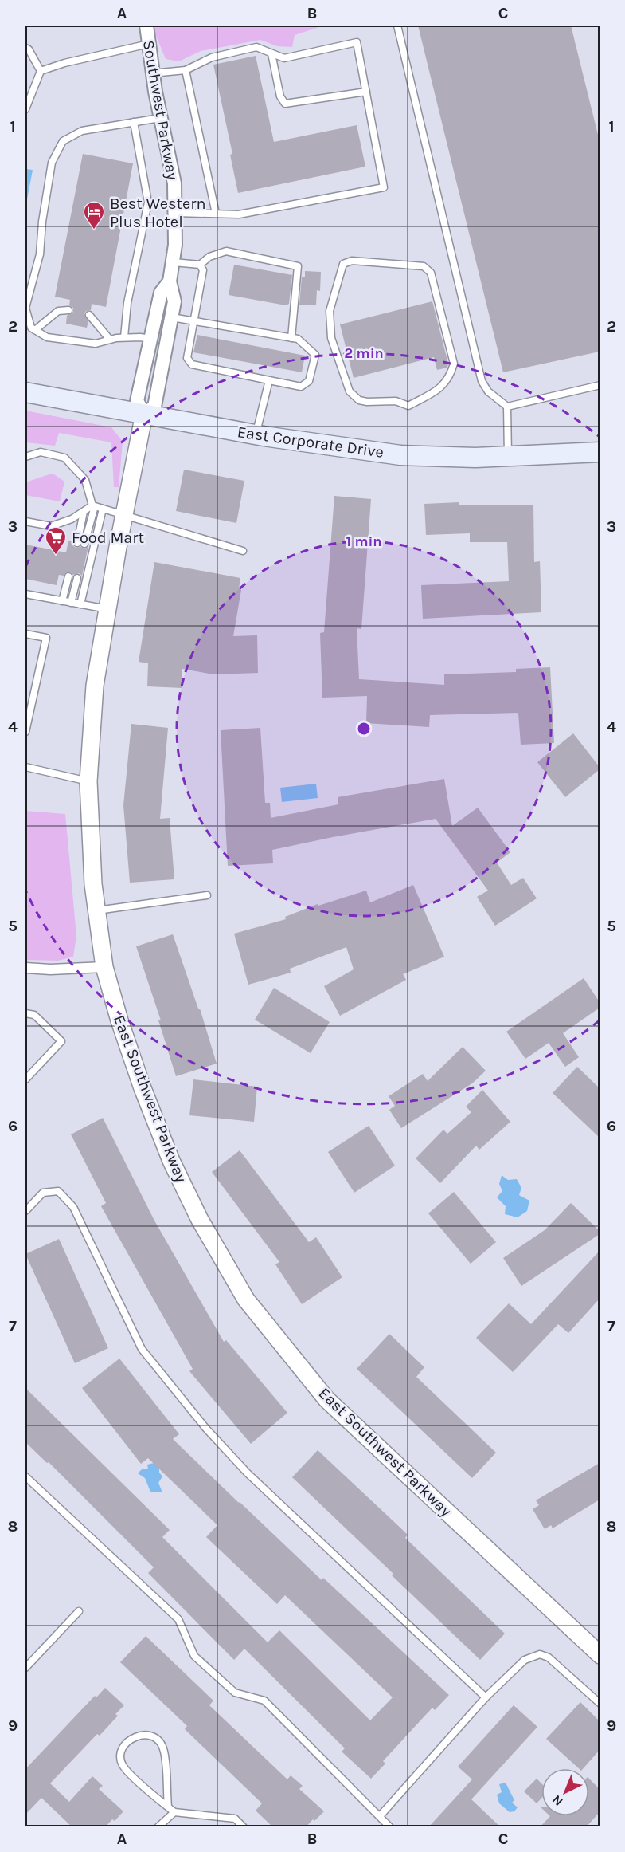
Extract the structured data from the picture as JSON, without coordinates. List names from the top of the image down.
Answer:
{
  "streets": {
    "main road": ["East Corporate Drive"],
    "street": ["Southwest Parkway", "East Southwest Parkway"]
  },
  "crossings": [
    ["Southwest Parkway", "East Corporate Drive"],
    ["Southwest Parkway", "East Southwest Parkway"],
    ["East Corporate Drive", "East Southwest Parkway"]
  ],
  "places": {
    "hotel": ["Best Western Plus Hotel"],
    "supermarket": ["Food Mart"]
  },
  "north": "bottom left",
  "grid": {
    "columns": ["A", "B", "C"],
    "rows": [
      "1",
      "2",
      "3",
      "4",
      "5",
      "6",
      "7",
      "8",
      "9"
    ]
  },
  "rings": ["2 min", "1 min"]
}
